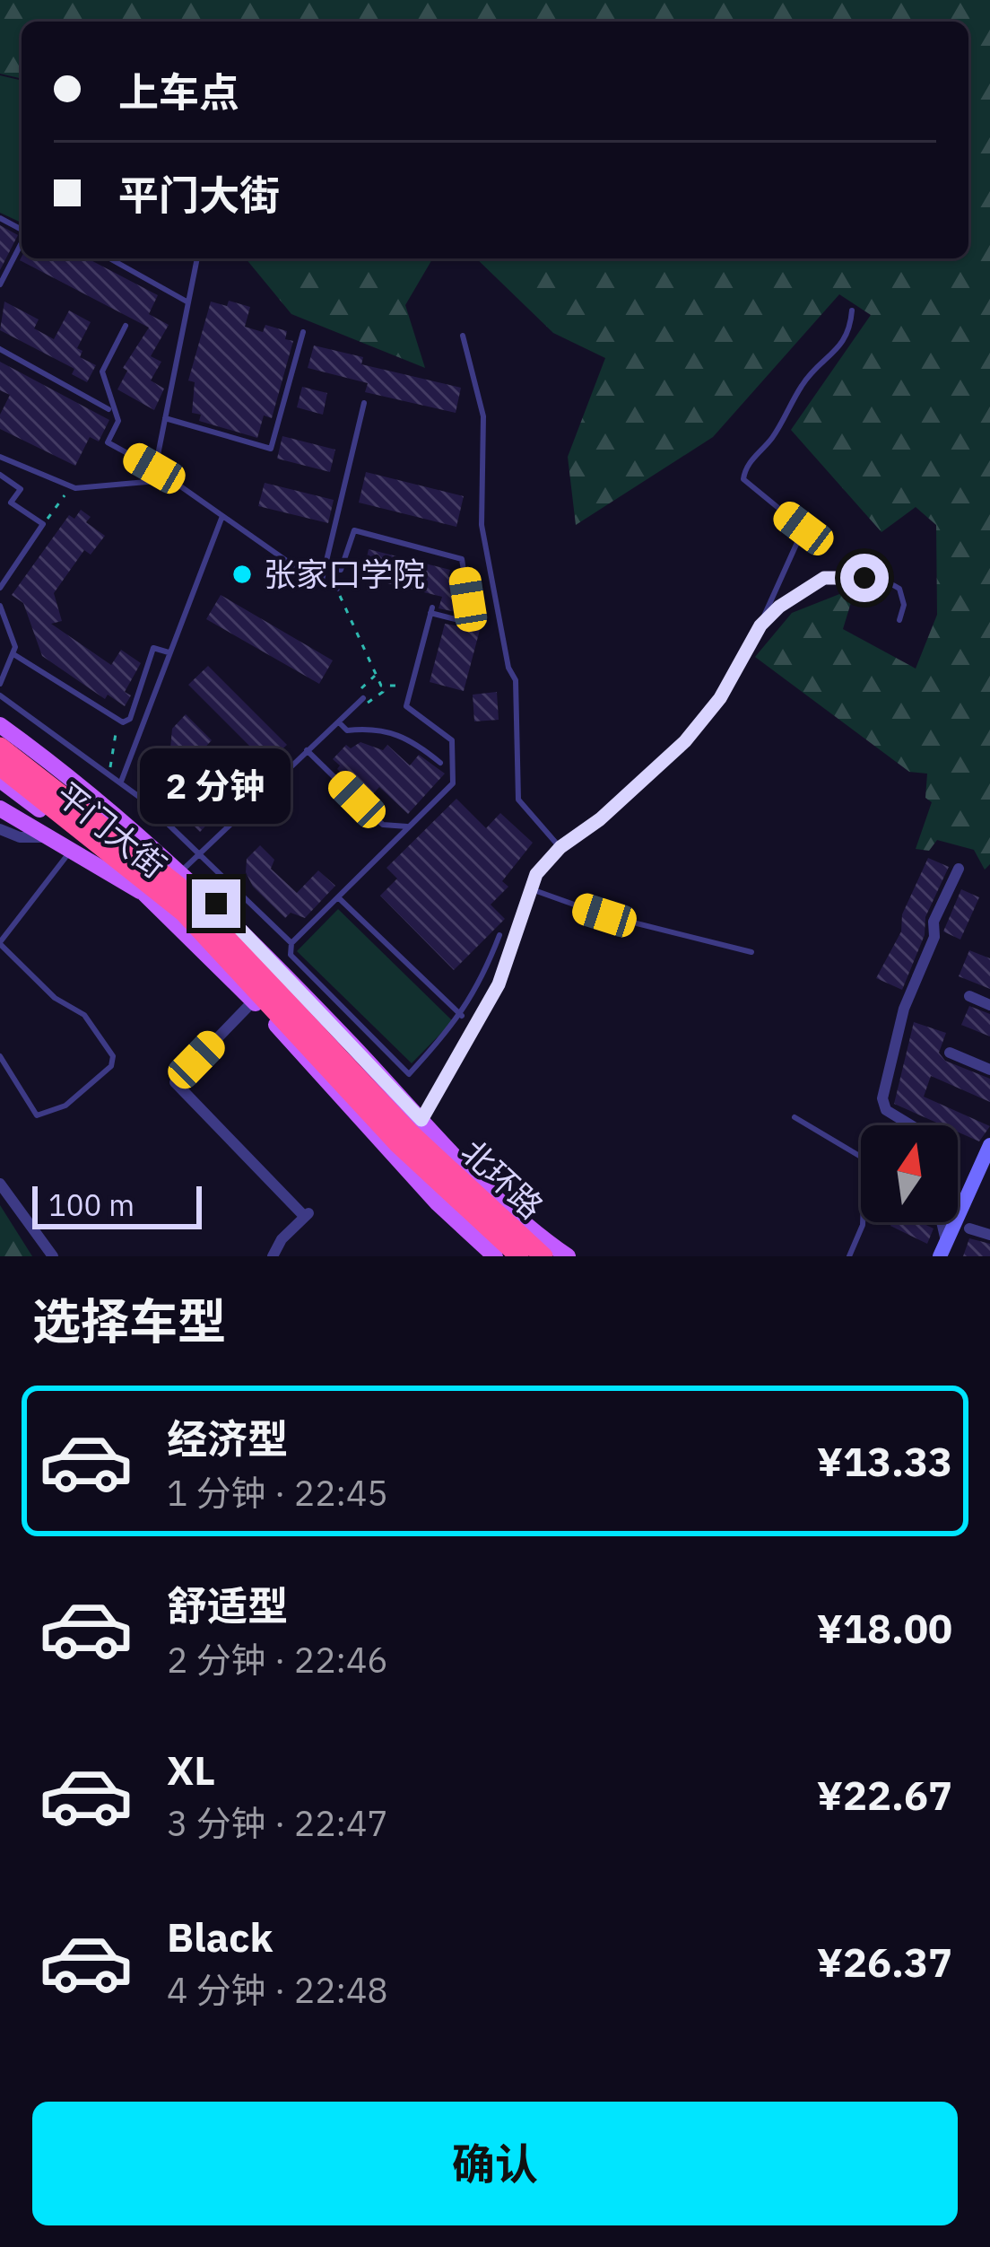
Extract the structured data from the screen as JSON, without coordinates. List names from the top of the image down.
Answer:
{
  "streets": {
    "highway": ["北环路"],
    "main road": ["平门大街"]
  },
  "places": ["张家口学院"],
  "scale_bar": "100 m",
  "north": "top",
  "page": {
    "banner": ["上车点", "平门大街"],
    "bubble": "2 分钟",
    "scale": "100 m",
    "heading": "选择车型",
    "list": [
      {
        "name": "经济型",
        "note": "1 分钟 · 22:45",
        "value": "¥13.33"
      },
      {
        "name": "舒适型",
        "note": "2 分钟 · 22:46",
        "value": "¥18.00"
      },
      {
        "name": "XL",
        "note": "3 分钟 · 22:47",
        "value": "¥22.67"
      },
      {
        "name": "Black",
        "note": "4 分钟 · 22:48",
        "value": "¥26.37"
      }
    ],
    "buttons": "确认"
  }
}
